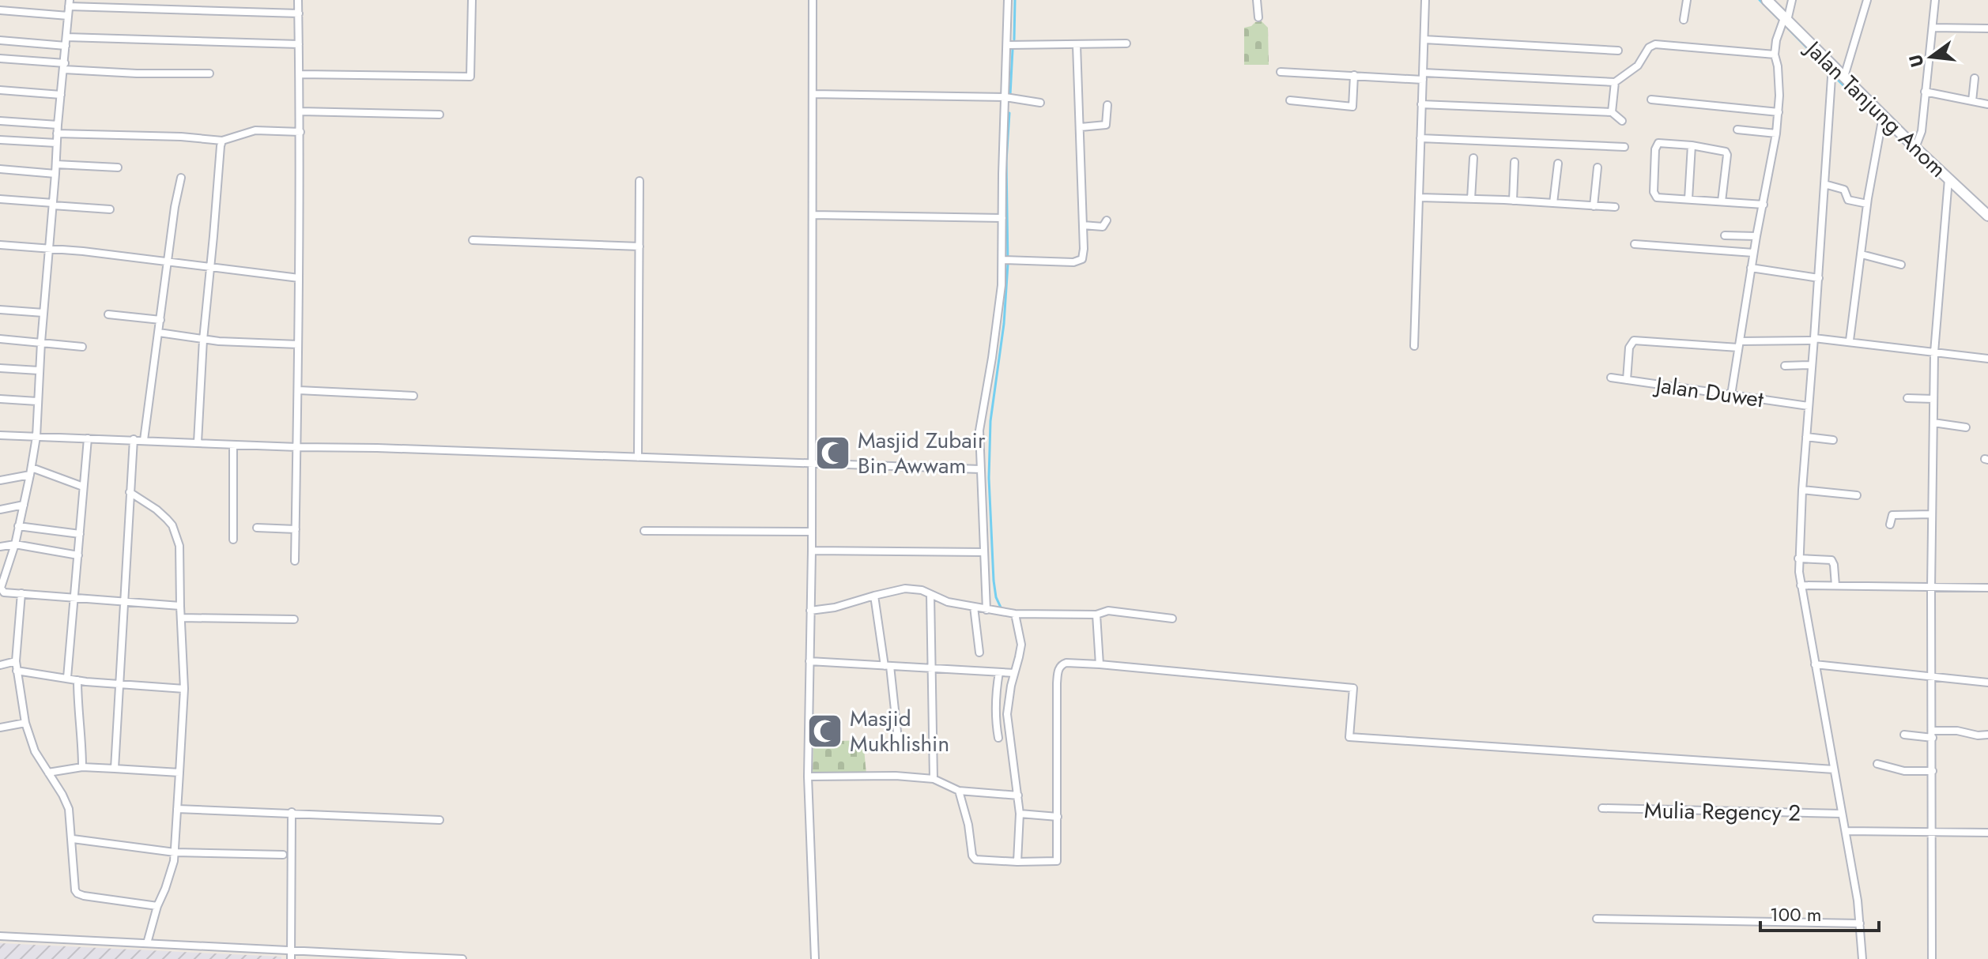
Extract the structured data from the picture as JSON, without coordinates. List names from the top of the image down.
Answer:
{
  "streets": {
    "main road": ["Jalan Tanjung Anom"],
    "street": ["Jalan Duwet", "Mulia Regency 2"]
  },
  "places": {
    "mosque": ["Masjid Zubair Bin Awwam", "Masjid Mukhlishin"]
  },
  "scale_bar": "100 m",
  "north": "left"
}
